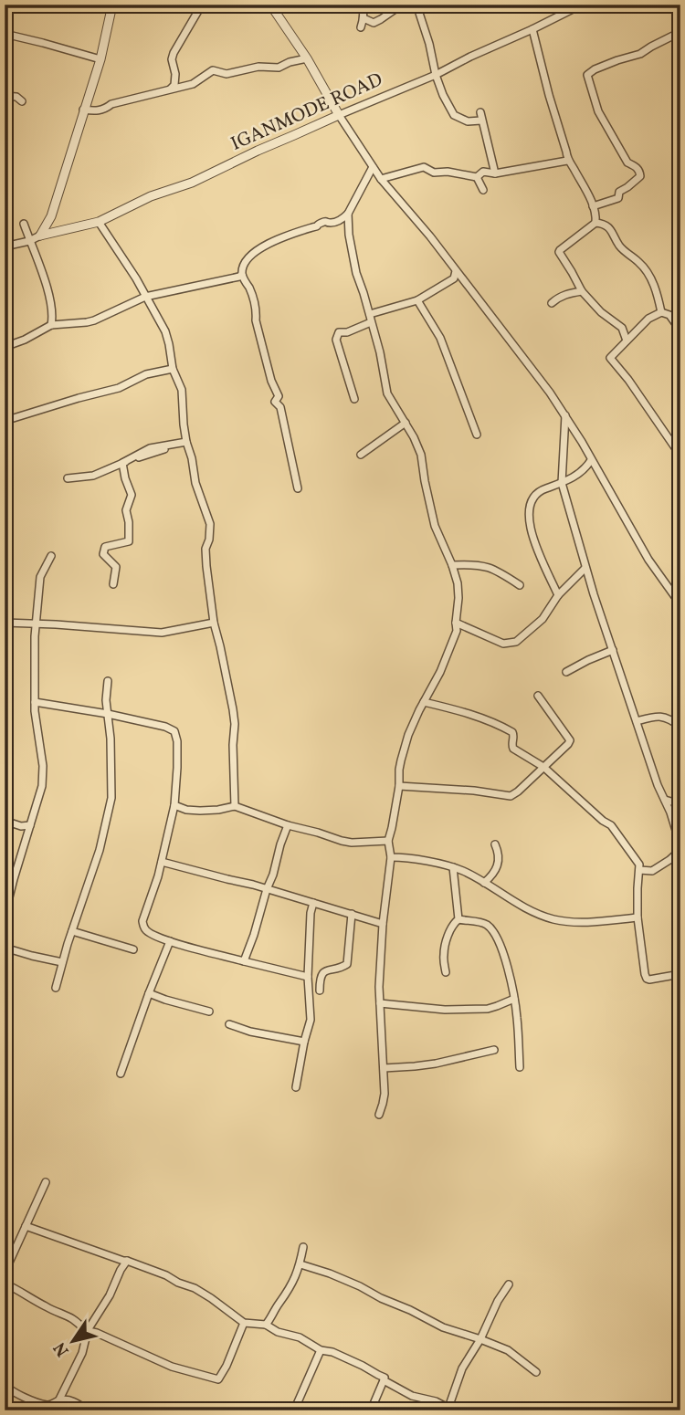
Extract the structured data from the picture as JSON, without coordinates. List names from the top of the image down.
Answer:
{
  "streets": {
    "street": ["IGANMODE ROAD"]
  },
  "north": "bottom left"
}
